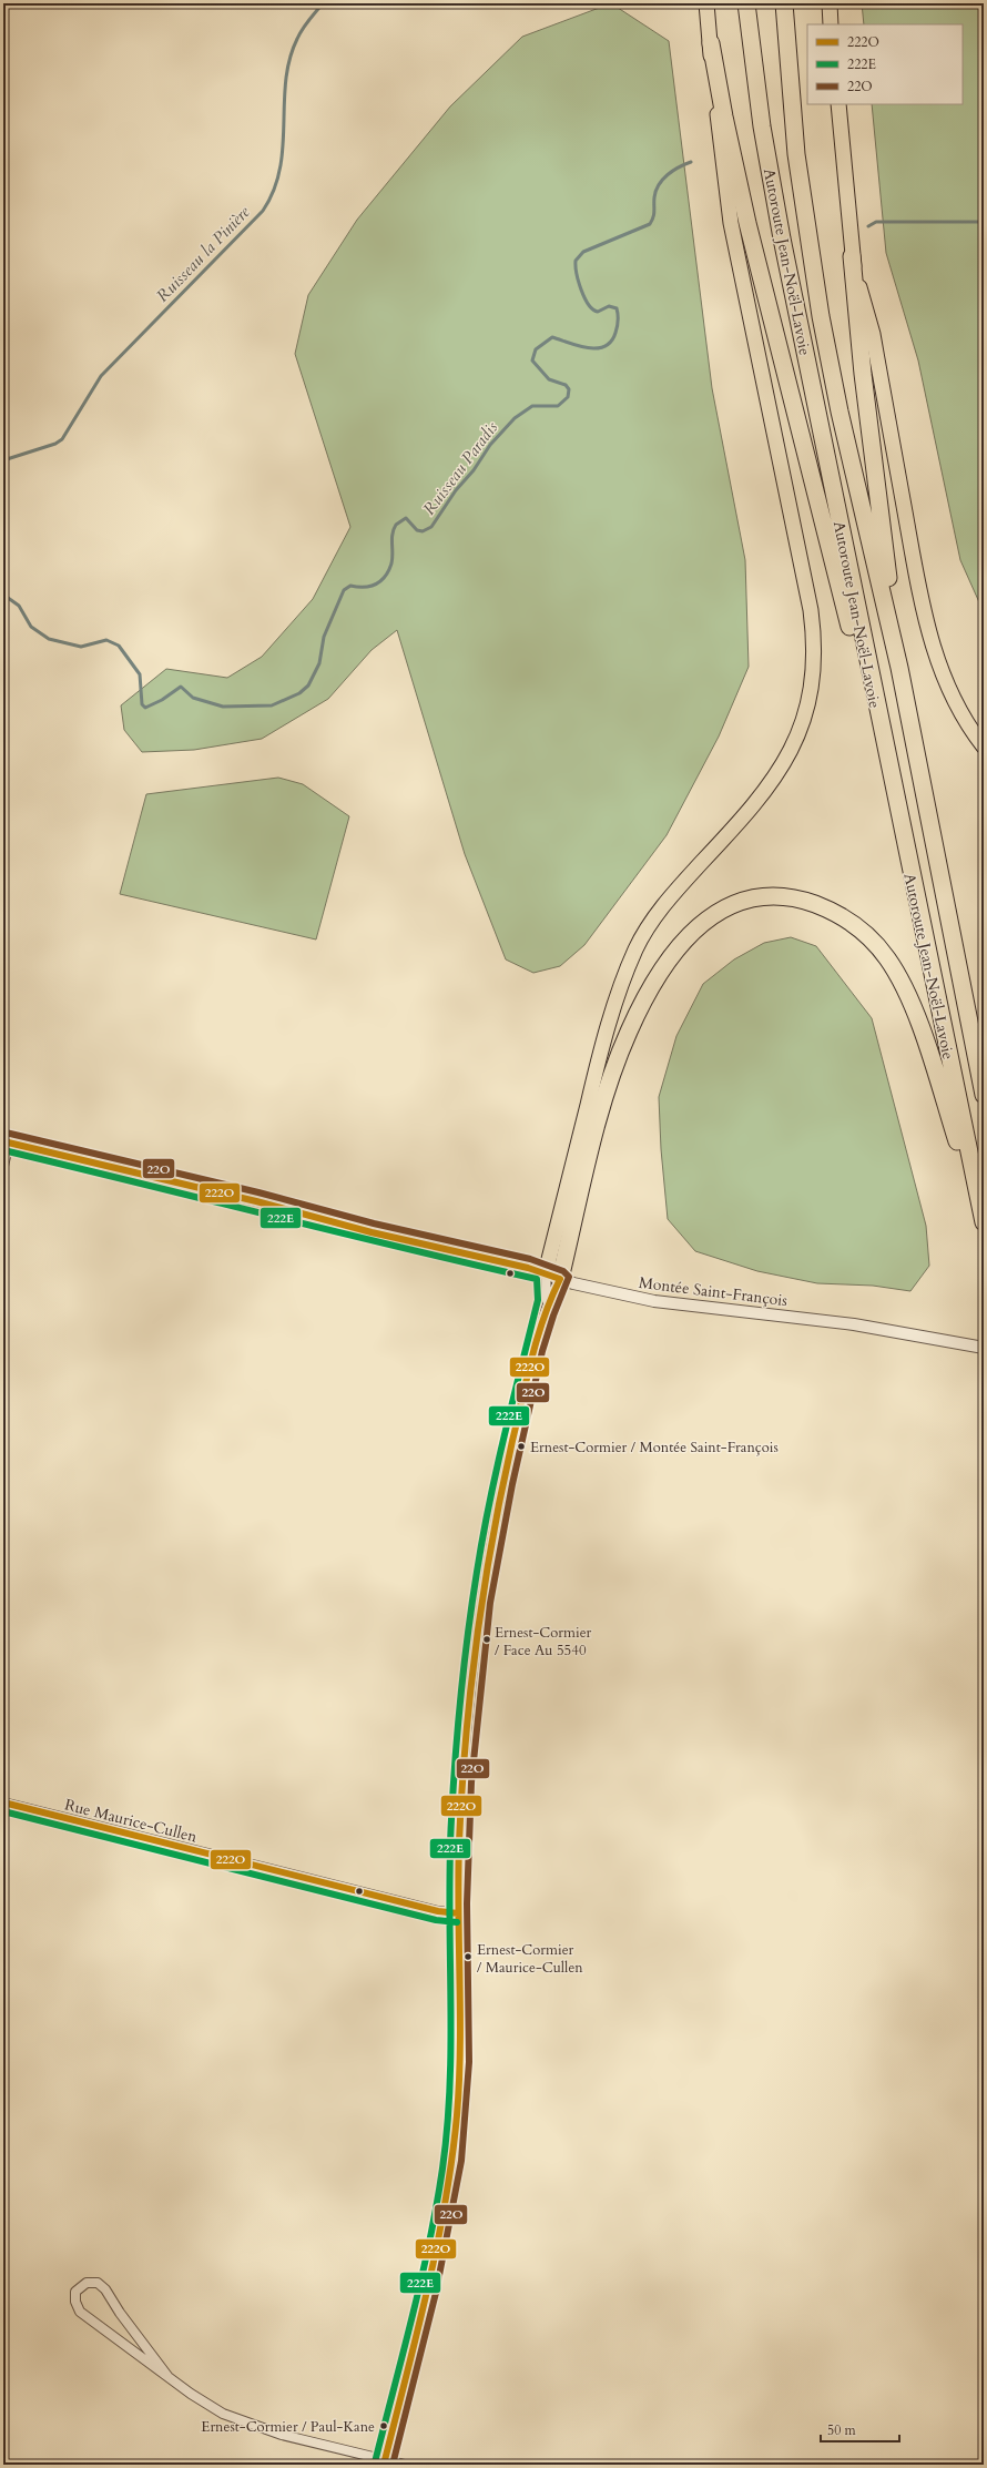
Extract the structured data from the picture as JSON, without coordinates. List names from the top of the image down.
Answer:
{
  "streets": {
    "highway": ["Autoroute Jean-Noël-Lavoie"],
    "street": ["Montée Saint-François", "Rue Maurice-Cullen"]
  },
  "water": ["Ruisseau la Pinière", "Ruisseau Paradis"],
  "places": [
    "Ernest-Cormier / Montée Saint-François",
    "Ernest-Cormier / Face Au 5540",
    "Ernest-Cormier / Maurice-Cullen",
    "Ernest-Cormier / Paul-Kane"
  ],
  "lines": ["transit line 22O", "transit line 222O", "transit line 222E"],
  "legend": ["222O", "222E", "22O"],
  "scale_bar": "50 m"
}
